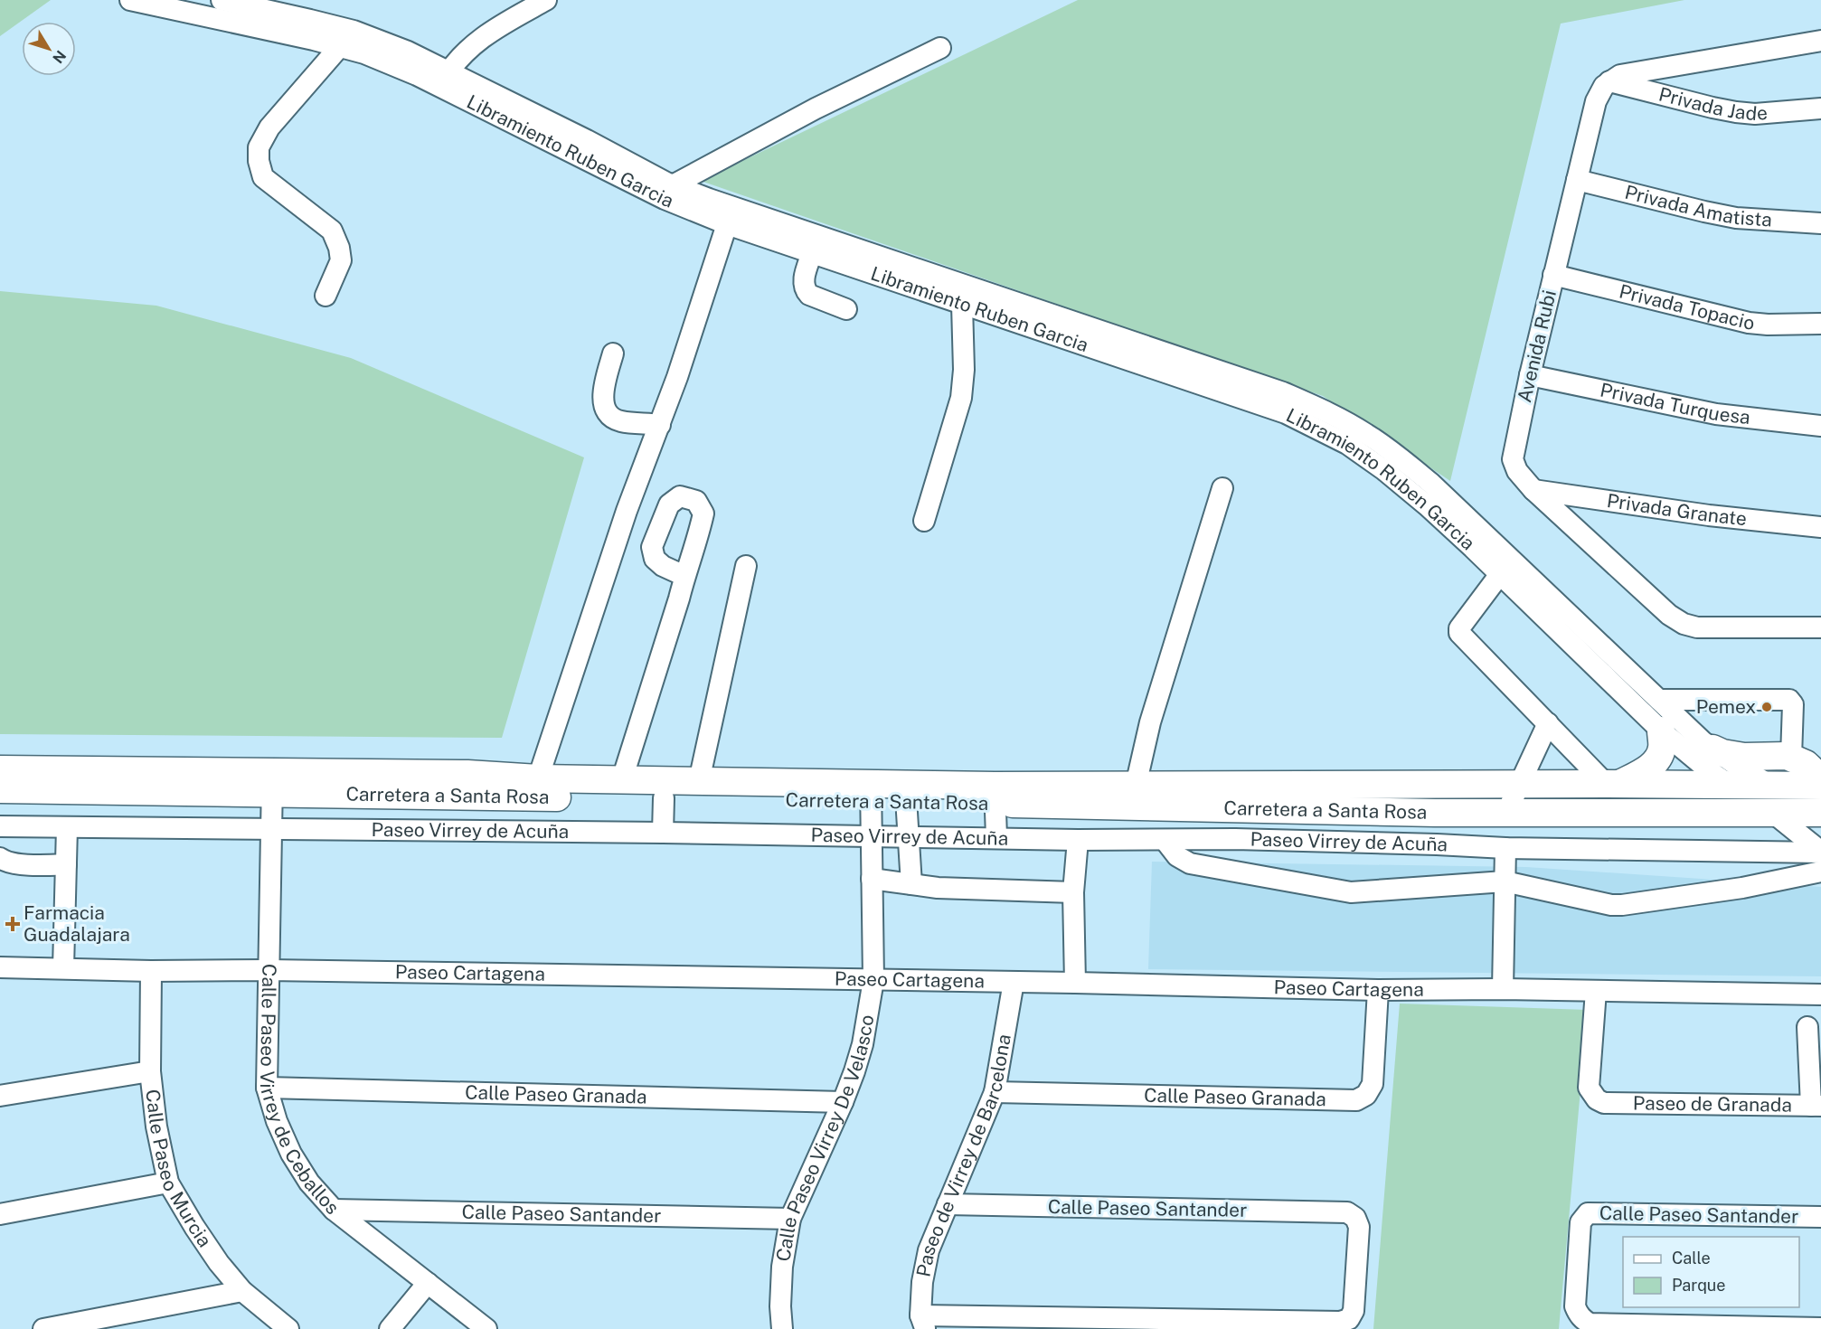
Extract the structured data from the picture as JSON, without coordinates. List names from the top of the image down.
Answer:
{
  "streets": {
    "main road": ["Carretera a Santa Rosa"],
    "street": [
      "Privada Jade",
      "Libramiento Ruben Garcia",
      "Privada Amatista",
      "Privada Topacio",
      "Avenida Rubi",
      "Privada Turquesa",
      "Privada Granate",
      "Paseo Virrey de Acuña",
      "Paseo Cartagena",
      "Calle Paseo Virrey de Ceballos",
      "Calle Paseo Granada",
      "Paseo de Granada",
      "Calle Paseo Virrey De Velasco",
      "Paseo de Virrey de Barcelona",
      "Calle Paseo Murcia",
      "Calle Paseo Santander"
    ]
  },
  "crossings": [
    ["Privada Jade", "Avenida Rubi"],
    ["Libramiento Ruben Garcia", "Carretera a Santa Rosa"],
    ["Libramiento Ruben Garcia", "Paseo Virrey de Acuña"],
    ["Privada Amatista", "Avenida Rubi"],
    ["Privada Topacio", "Avenida Rubi"],
    ["Avenida Rubi", "Privada Turquesa"],
    ["Avenida Rubi", "Privada Granate"],
    ["Carretera a Santa Rosa", "Calle Paseo Virrey de Ceballos"],
    ["Carretera a Santa Rosa", "Calle Paseo Virrey De Velasco"],
    ["Paseo Virrey de Acuña", "Calle Paseo Virrey de Ceballos"],
    ["Paseo Virrey de Acuña", "Calle Paseo Virrey De Velasco"],
    ["Paseo Cartagena", "Calle Paseo Virrey de Ceballos"],
    ["Paseo Cartagena", "Calle Paseo Granada"],
    ["Paseo Cartagena", "Paseo de Granada"],
    ["Paseo Cartagena", "Calle Paseo Virrey De Velasco"],
    ["Paseo Cartagena", "Paseo de Virrey de Barcelona"],
    ["Paseo Cartagena", "Calle Paseo Murcia"],
    ["Calle Paseo Virrey de Ceballos", "Calle Paseo Granada"],
    ["Calle Paseo Virrey de Ceballos", "Calle Paseo Santander"],
    ["Calle Paseo Granada", "Calle Paseo Virrey De Velasco"],
    ["Calle Paseo Granada", "Paseo de Virrey de Barcelona"],
    ["Calle Paseo Virrey De Velasco", "Calle Paseo Santander"],
    ["Paseo de Virrey de Barcelona", "Calle Paseo Santander"]
  ],
  "places": {
    "other": ["Pemex"],
    "health": ["Farmacia Guadalajara"]
  },
  "legend": ["Calle", "Parque"],
  "north": "bottom right"
}
